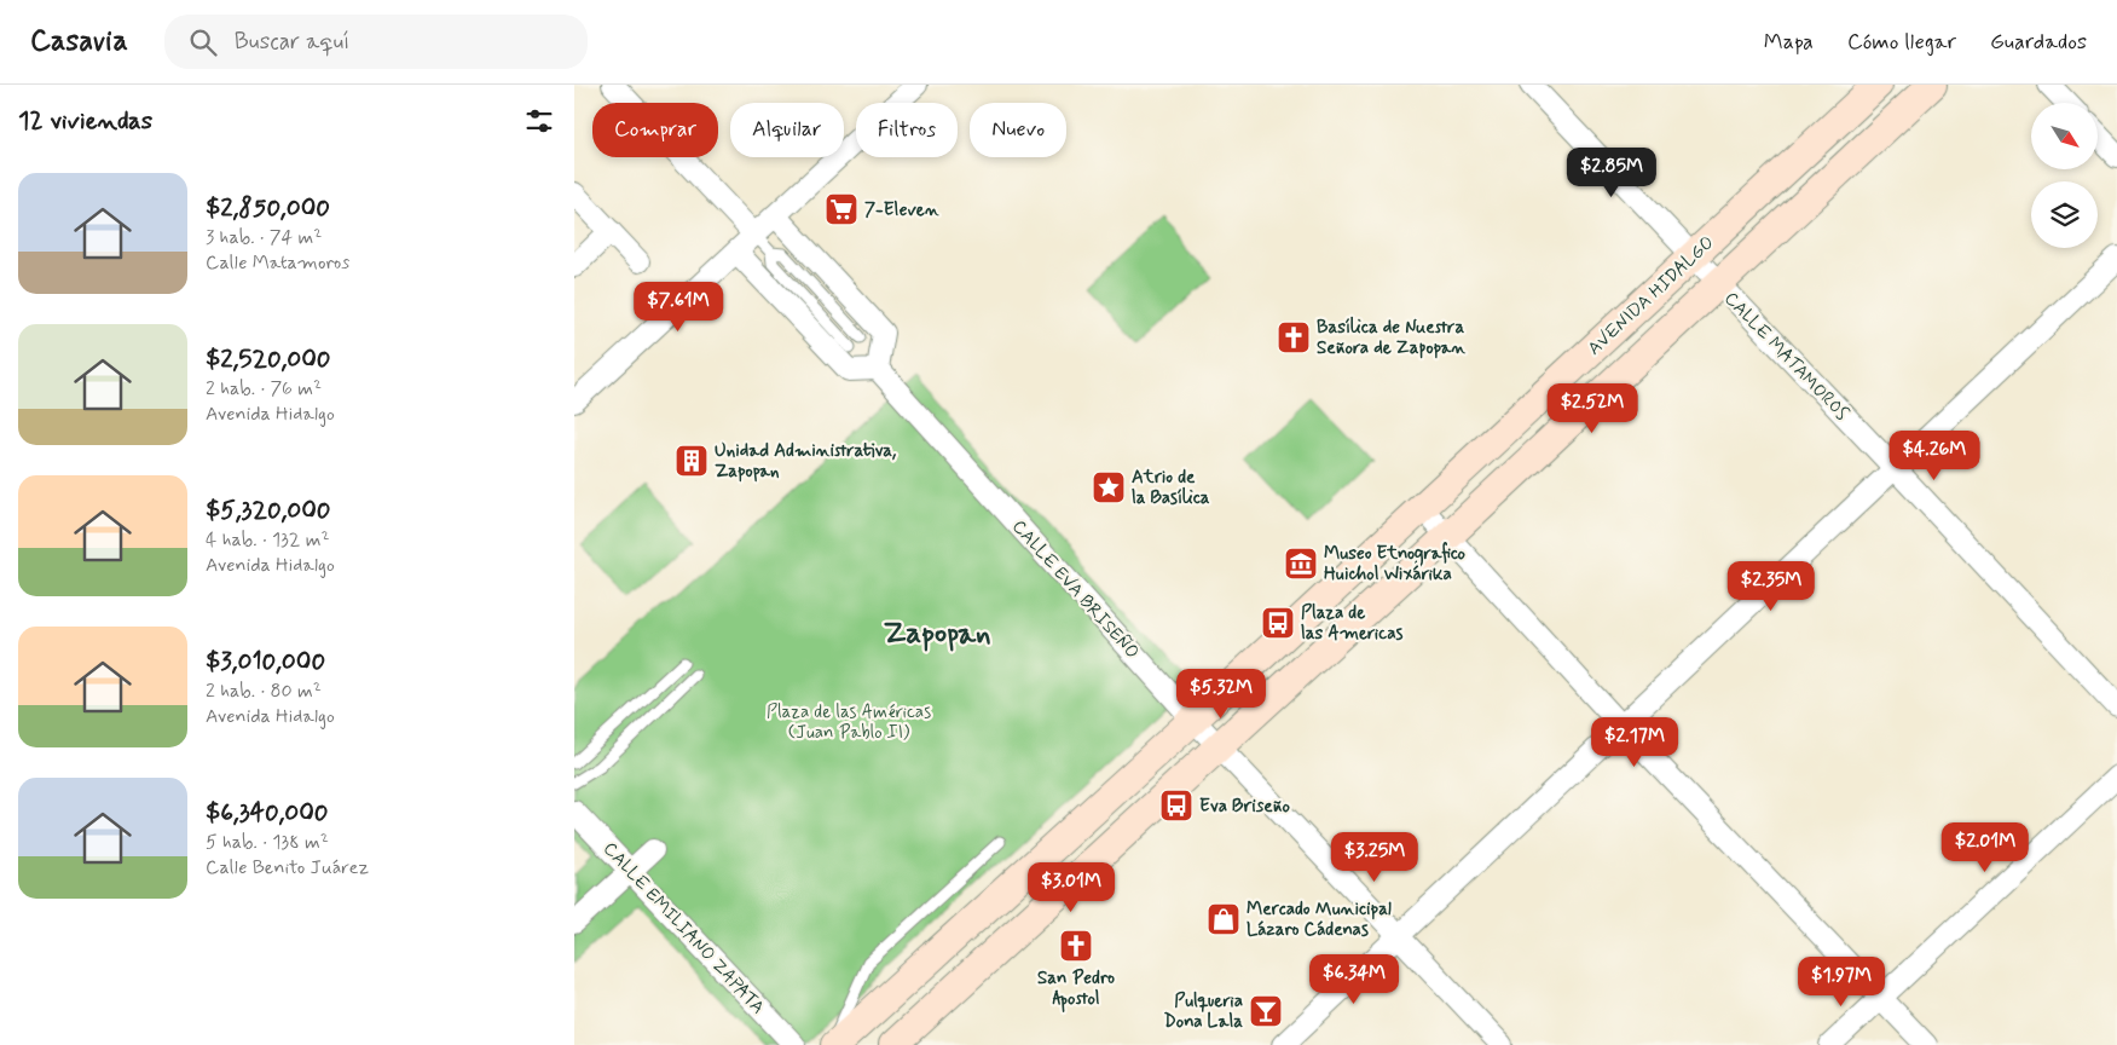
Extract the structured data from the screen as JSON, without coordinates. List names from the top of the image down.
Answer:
{
  "streets": {
    "main road": ["AVENIDA HIDALGO"],
    "street": ["CALLE MATAMOROS", "CALLE EVA BRISEÑO", "CALLE EMILIANO ZAPATA"]
  },
  "crossings": [
    ["AVENIDA HIDALGO", "CALLE MATAMOROS"],
    ["AVENIDA HIDALGO", "CALLE EVA BRISEÑO"]
  ],
  "districts": ["Zapopan"],
  "parks": ["Plaza de las Américas (Juan Pablo II)"],
  "places": {
    "supermarket": ["7-Eleven"],
    "church": ["Basílica de Nuestra Señora de Zapopan", "San Pedro Apostol"],
    "building": ["Unidad Administrativa, Zapopan"],
    "place": ["Atrio de la Basílica"],
    "museum": ["Museo Etnografico Huichol Wixárika"],
    "bus stop": ["Plaza de las Americas", "Eva Briseño"],
    "shop": ["Mercado Municipal Lázaro Cádenas"],
    "bar": ["Pulqueria Dona Lala"]
  },
  "north": "bottom right",
  "page": {
    "header": "Casavia",
    "search": "Buscar aquí",
    "nav": ["Mapa", "Cómo llegar", "Guardados"],
    "heading": "12 viviendas",
    "chip": [
      "Comprar",
      "Alquilar",
      "Filtros",
      "Nuevo"
    ],
    "price": [
      "$2.85M",
      "$7.61M",
      "$2.52M",
      "$4.26M",
      "$2.35M",
      "$5.32M",
      "$2.17M",
      "$2.01M",
      "$3.25M",
      "$3.01M",
      "$6.34M",
      "$1.97M"
    ],
    "list": [
      {
        "name": "$2,850,000",
        "note": "3 hab. · 74 m² · Calle Matamoros"
      },
      {
        "name": "$2,520,000",
        "note": "2 hab. · 76 m² · Avenida Hidalgo"
      },
      {
        "name": "$5,320,000",
        "note": "4 hab. · 132 m² · Avenida Hidalgo"
      },
      {
        "name": "$3,010,000",
        "note": "2 hab. · 80 m² · Avenida Hidalgo"
      },
      {
        "name": "$6,340,000",
        "note": "5 hab. · 138 m² · Calle Benito Juárez"
      }
    ]
  }
}
